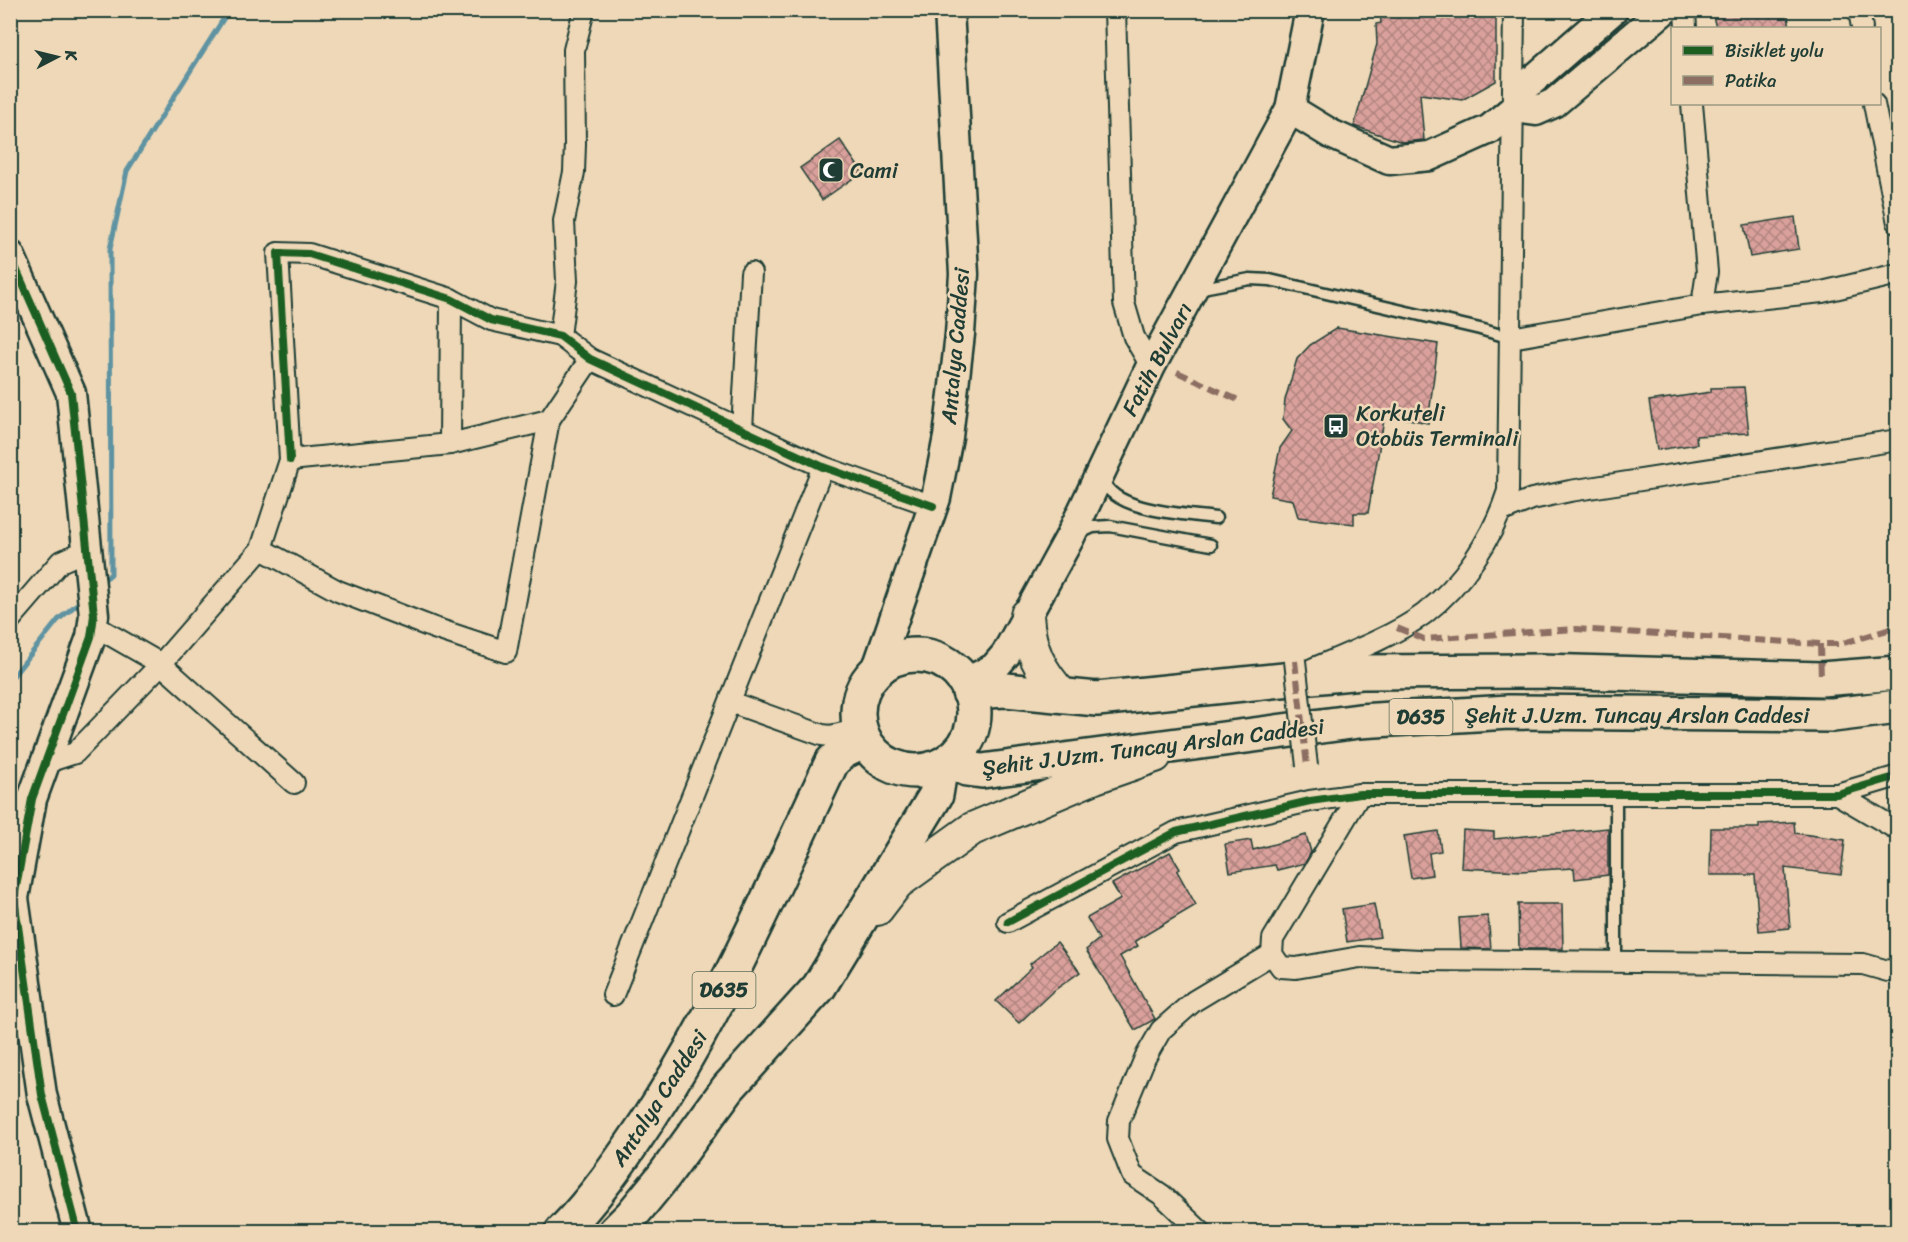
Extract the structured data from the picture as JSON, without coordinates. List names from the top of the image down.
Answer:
{
  "streets": {
    "highway": ["Antalya Caddesi", "Şehit J.Uzm. Tuncay Arslan Caddesi", "D635"],
    "street": ["Fatih Bulvarı"]
  },
  "crossings": [
    ["Antalya Caddesi", "Fatih Bulvarı"],
    ["Antalya Caddesi", "Şehit J.Uzm. Tuncay Arslan Caddesi"],
    ["Antalya Caddesi", "D635"],
    ["Fatih Bulvarı", "Şehit J.Uzm. Tuncay Arslan Caddesi"],
    ["Fatih Bulvarı", "D635"],
    ["Şehit J.Uzm. Tuncay Arslan Caddesi", "D635"]
  ],
  "places": {
    "mosque": ["Cami"],
    "bus stop": ["Korkuteli Otobüs Terminali"]
  },
  "legend": ["Bisiklet yolu", "Patika"],
  "north": "right"
}
